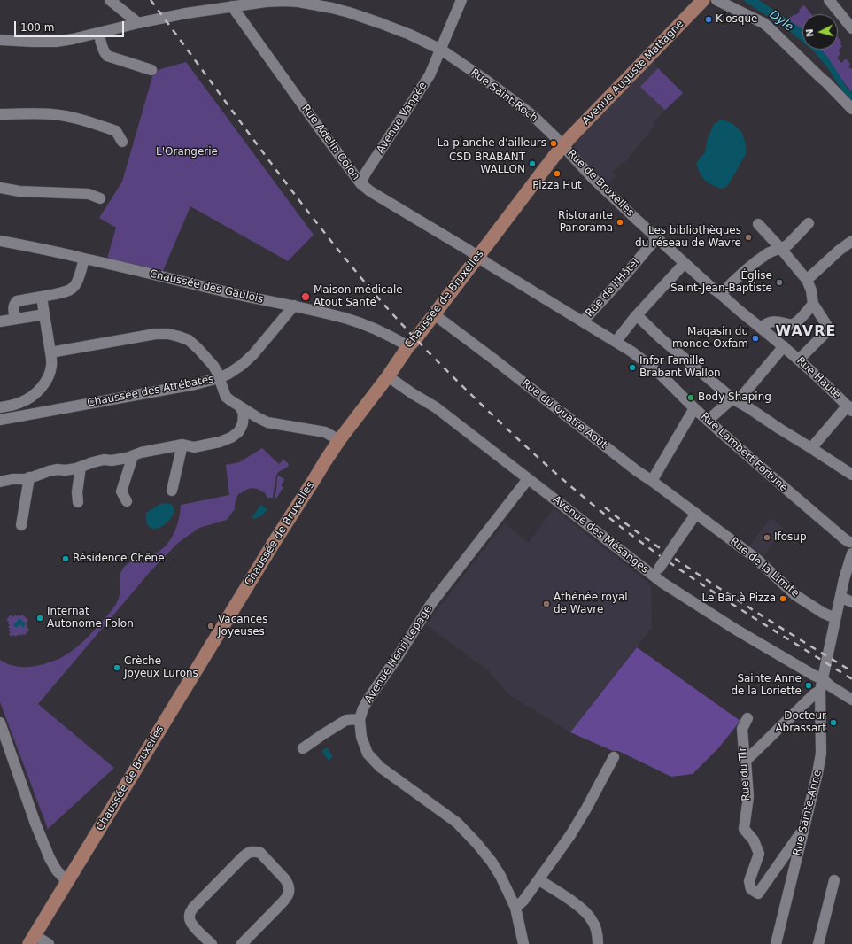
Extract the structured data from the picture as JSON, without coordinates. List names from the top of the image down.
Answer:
{
  "streets": {
    "main road": ["Avenue Auguste Mattagne", "Chaussée de Bruxelles"],
    "street": [
      "Rue Saint-Roch",
      "Avenue Vanpée",
      "Rue Adelin Colon",
      "Rue de Bruxelles",
      "Chaussée des Gaulois",
      "Rue de l'Hôtel",
      "Rue Haute",
      "Chaussée des Atrébates",
      "Rue du Quatre Août",
      "Rue Lambert Fortune",
      "Avenue des Mésanges",
      "Rue de la Limite",
      "Avenue Henri Lepage",
      "Rue du Tir",
      "Rue Sainte-Anne"
    ]
  },
  "crossings": [
    ["Avenue Auguste Mattagne", "Rue Saint-Roch"],
    ["Avenue Auguste Mattagne", "Rue de Bruxelles"],
    ["Avenue Auguste Mattagne", "Chaussée de Bruxelles"],
    ["Rue Saint-Roch", "Avenue Vanpée"],
    ["Rue Saint-Roch", "Rue Adelin Colon"],
    ["Rue Saint-Roch", "Rue de Bruxelles"],
    ["Rue Saint-Roch", "Chaussée de Bruxelles"],
    ["Avenue Vanpée", "Rue Adelin Colon"],
    ["Rue Adelin Colon", "Chaussée de Bruxelles"],
    ["Rue Adelin Colon", "Rue Lambert Fortune"],
    ["Rue de Bruxelles", "Rue de l'Hôtel"],
    ["Rue de Bruxelles", "Chaussée de Bruxelles"],
    ["Rue de Bruxelles", "Rue Haute"],
    ["Chaussée des Gaulois", "Chaussée de Bruxelles"],
    ["Chaussée des Gaulois", "Chaussée des Atrébates"],
    ["Rue de l'Hôtel", "Rue Lambert Fortune"],
    ["Chaussée de Bruxelles", "Rue du Quatre Août"],
    ["Chaussée de Bruxelles", "Rue Lambert Fortune"],
    ["Chaussée de Bruxelles", "Avenue des Mésanges"],
    ["Rue du Quatre Août", "Rue de la Limite"],
    ["Avenue des Mésanges", "Avenue Henri Lepage"],
    ["Avenue des Mésanges", "Rue Sainte-Anne"],
    ["Rue de la Limite", "Rue Sainte-Anne"]
  ],
  "districts": ["WAVRE"],
  "water": ["Dyle"],
  "parks": ["L'Orangerie"],
  "places": [
    "Kiosque",
    "La planche d'ailleurs",
    "CSD BRABANT WALLON",
    "Pizza Hut",
    "Ristorante Panorama",
    "Les bibliothèques du réseau de Wavre",
    "Église Saint-Jean-Baptiste",
    "Maison médicale Atout Santé",
    "Magasin du monde-Oxfam",
    "Infor Famille Brabant Wallon",
    "Body Shaping",
    "Ifosup",
    "Résidence Chêne",
    "Le Bar à Pizza",
    "Athénée royal de Wavre",
    "Internat Autonome Folon",
    "Vacances Joyeuses",
    "Crèche Joyeux Lurons",
    "Sainte Anne de la Loriette",
    "Docteur Abrassart"
  ],
  "scale_bar": "100 m",
  "north": "left"
}
